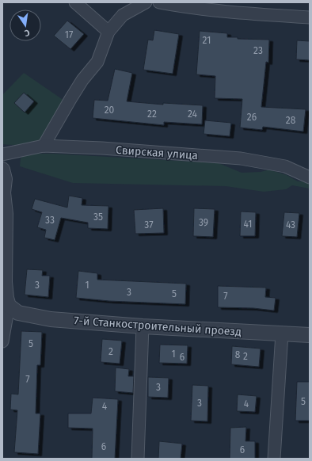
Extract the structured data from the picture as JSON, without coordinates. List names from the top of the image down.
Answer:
{
  "streets": {
    "street": ["Свирская улица", "7-й Станкостроительный проезд"]
  },
  "house_numbers": [
    "17",
    "21",
    "23",
    "20",
    "22",
    "24",
    "26",
    "28",
    "35",
    "33",
    "39",
    "41",
    "37",
    "43",
    "3",
    "1",
    "3",
    "5",
    "7",
    "5",
    "2",
    "1",
    "8",
    "2",
    "6",
    "7",
    "3",
    "5",
    "3",
    "4",
    "4",
    "6",
    "6"
  ],
  "north": "bottom"
}
